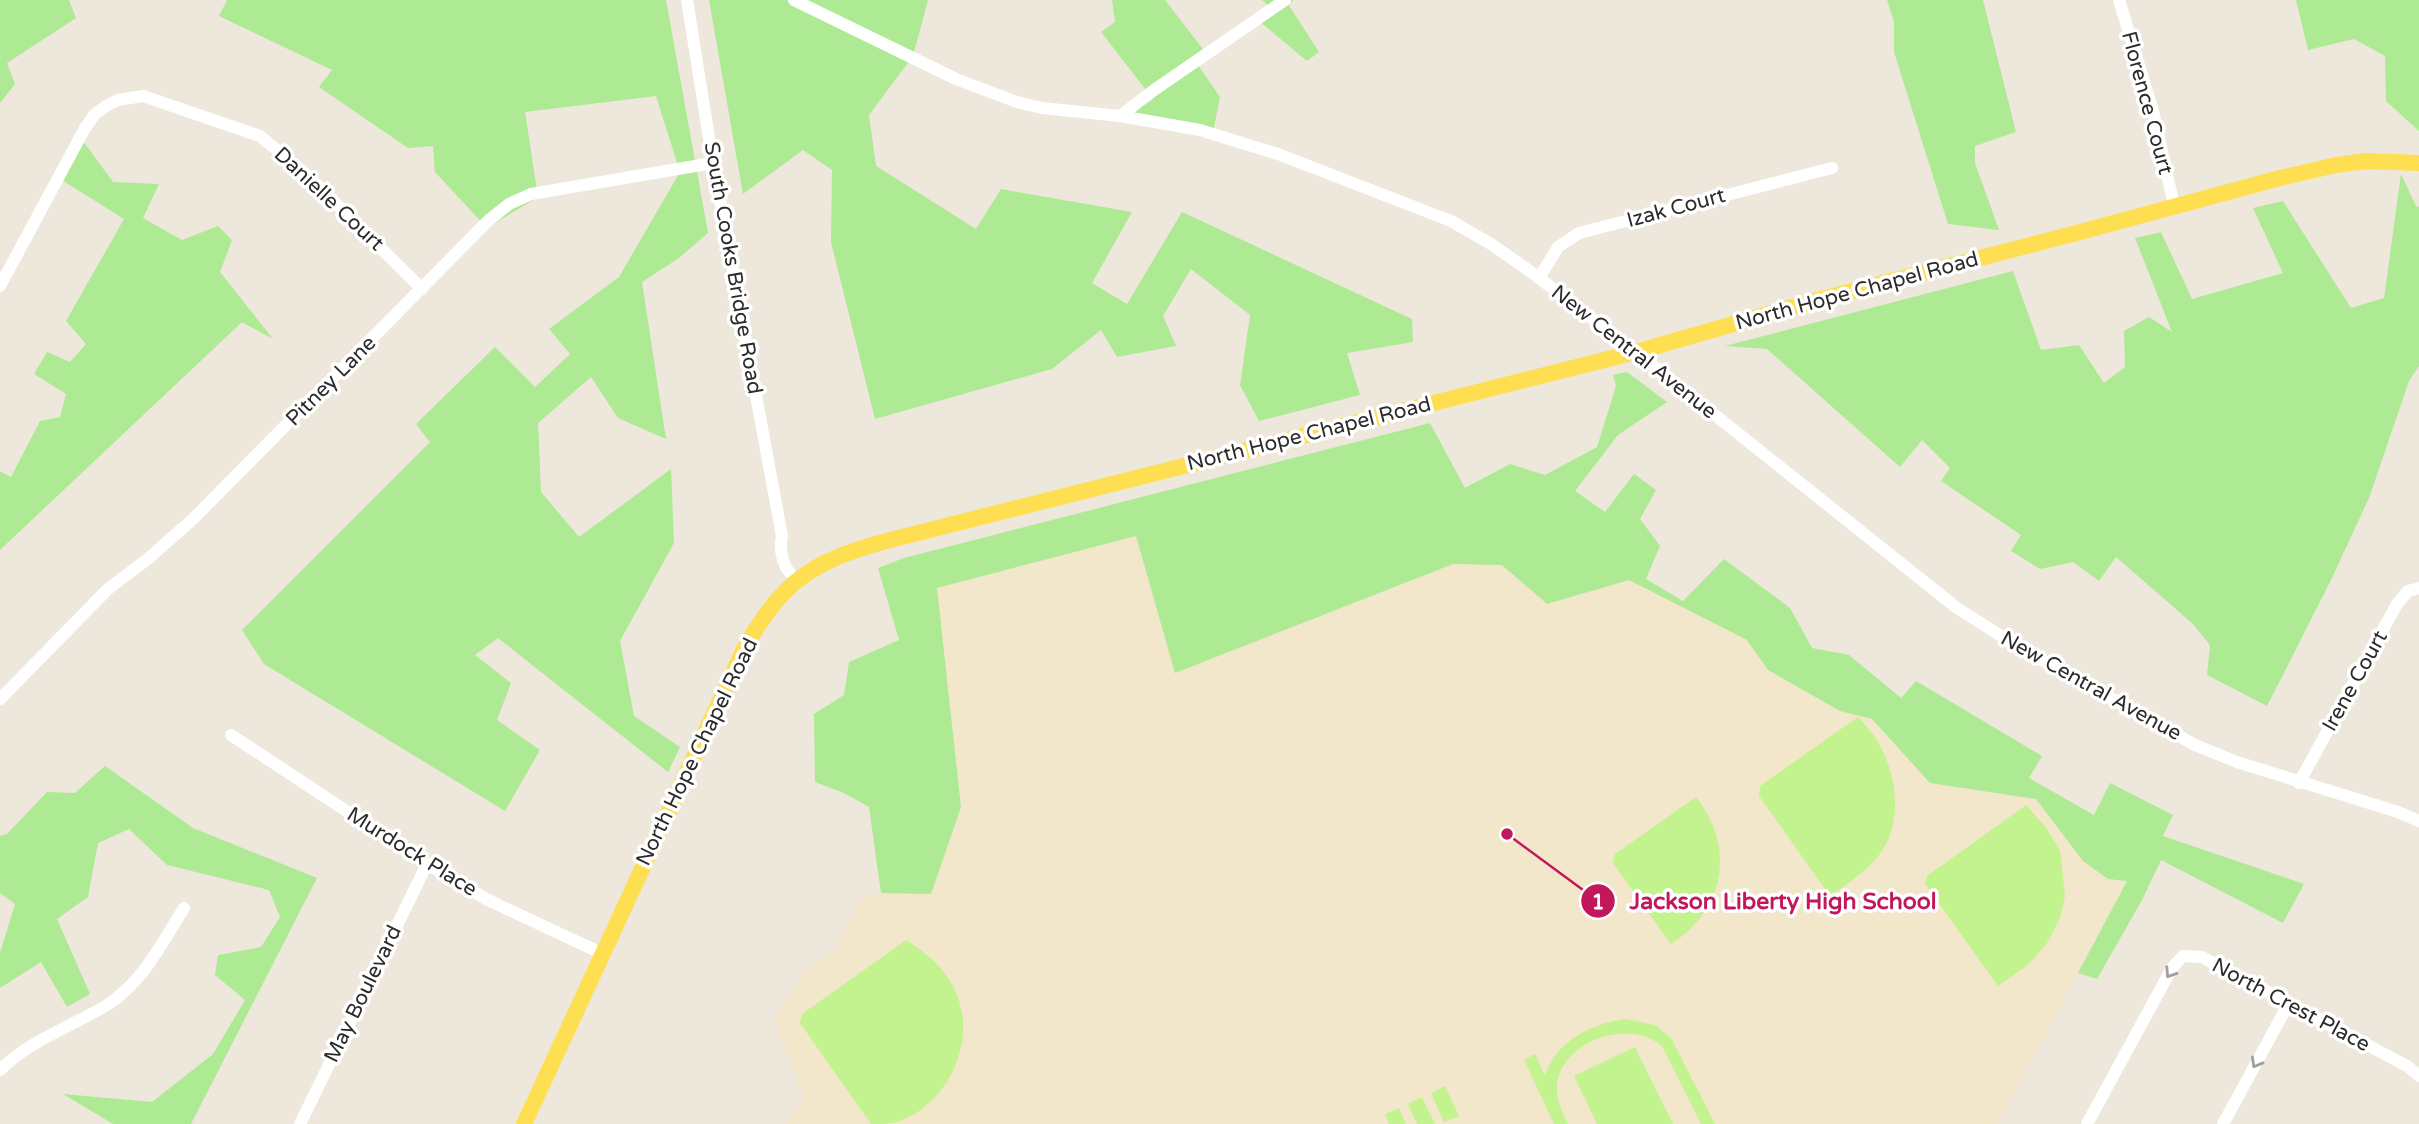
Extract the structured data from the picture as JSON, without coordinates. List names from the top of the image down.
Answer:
{
  "streets": {
    "main road": ["North Hope Chapel Road"],
    "street": [
      "Florence Court",
      "Danielle Court",
      "Izak Court",
      "South Cooks Bridge Road",
      "New Central Avenue",
      "Pitney Lane",
      "Irene Court",
      "Murdock Place",
      "May Boulevard",
      "North Crest Place"
    ]
  },
  "crossings": [
    ["Florence Court", "North Hope Chapel Road"],
    ["Danielle Court", "Pitney Lane"],
    ["Izak Court", "New Central Avenue"],
    ["South Cooks Bridge Road", "North Hope Chapel Road"],
    ["South Cooks Bridge Road", "Pitney Lane"],
    ["North Hope Chapel Road", "New Central Avenue"],
    ["North Hope Chapel Road", "Murdock Place"],
    ["New Central Avenue", "Irene Court"],
    ["Murdock Place", "May Boulevard"]
  ],
  "places": ["Jackson Liberty High School"]
}
